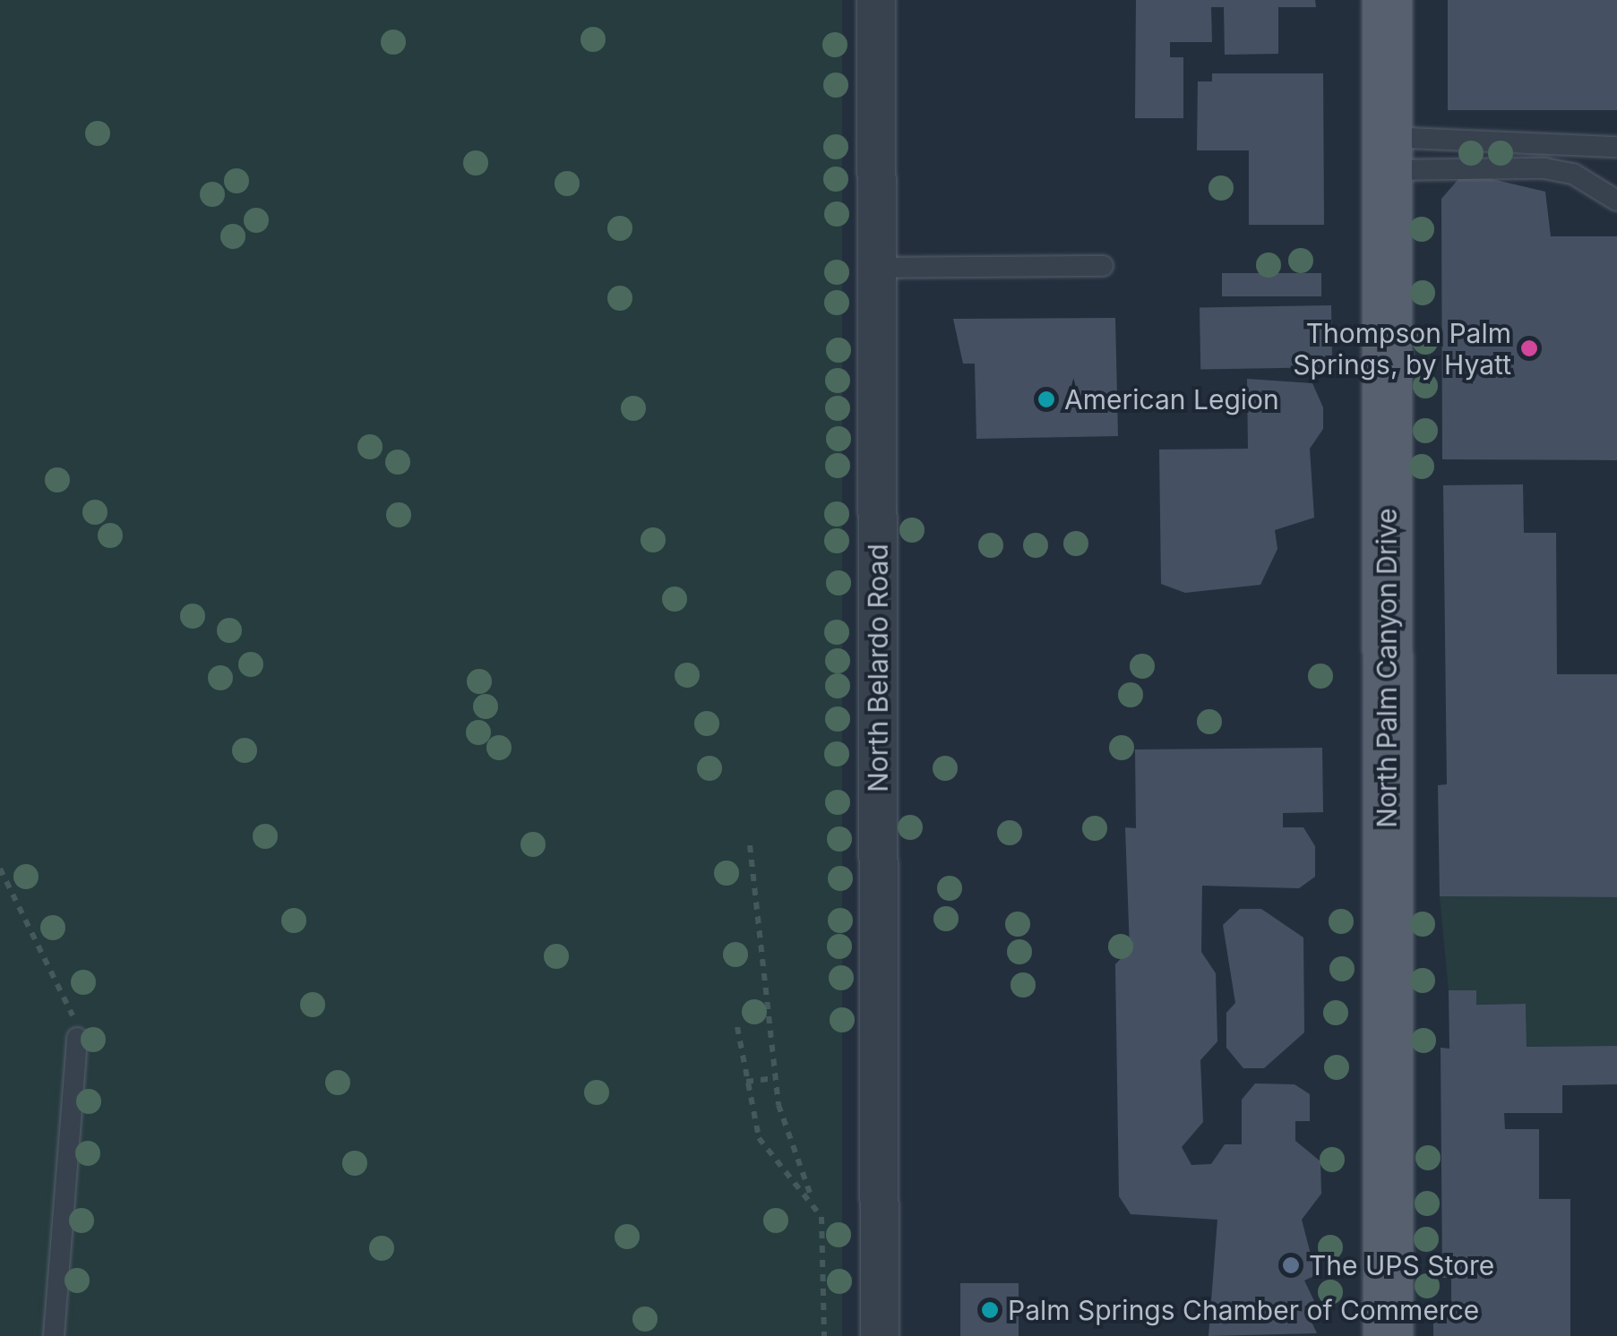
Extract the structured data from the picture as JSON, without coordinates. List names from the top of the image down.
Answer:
{
  "streets": {
    "main road": ["North Palm Canyon Drive"],
    "street": ["North Belardo Road"]
  },
  "places": [
    "Thompson Palm Springs, by Hyatt",
    "American Legion",
    "The UPS Store",
    "Palm Springs Chamber of Commerce"
  ]
}
